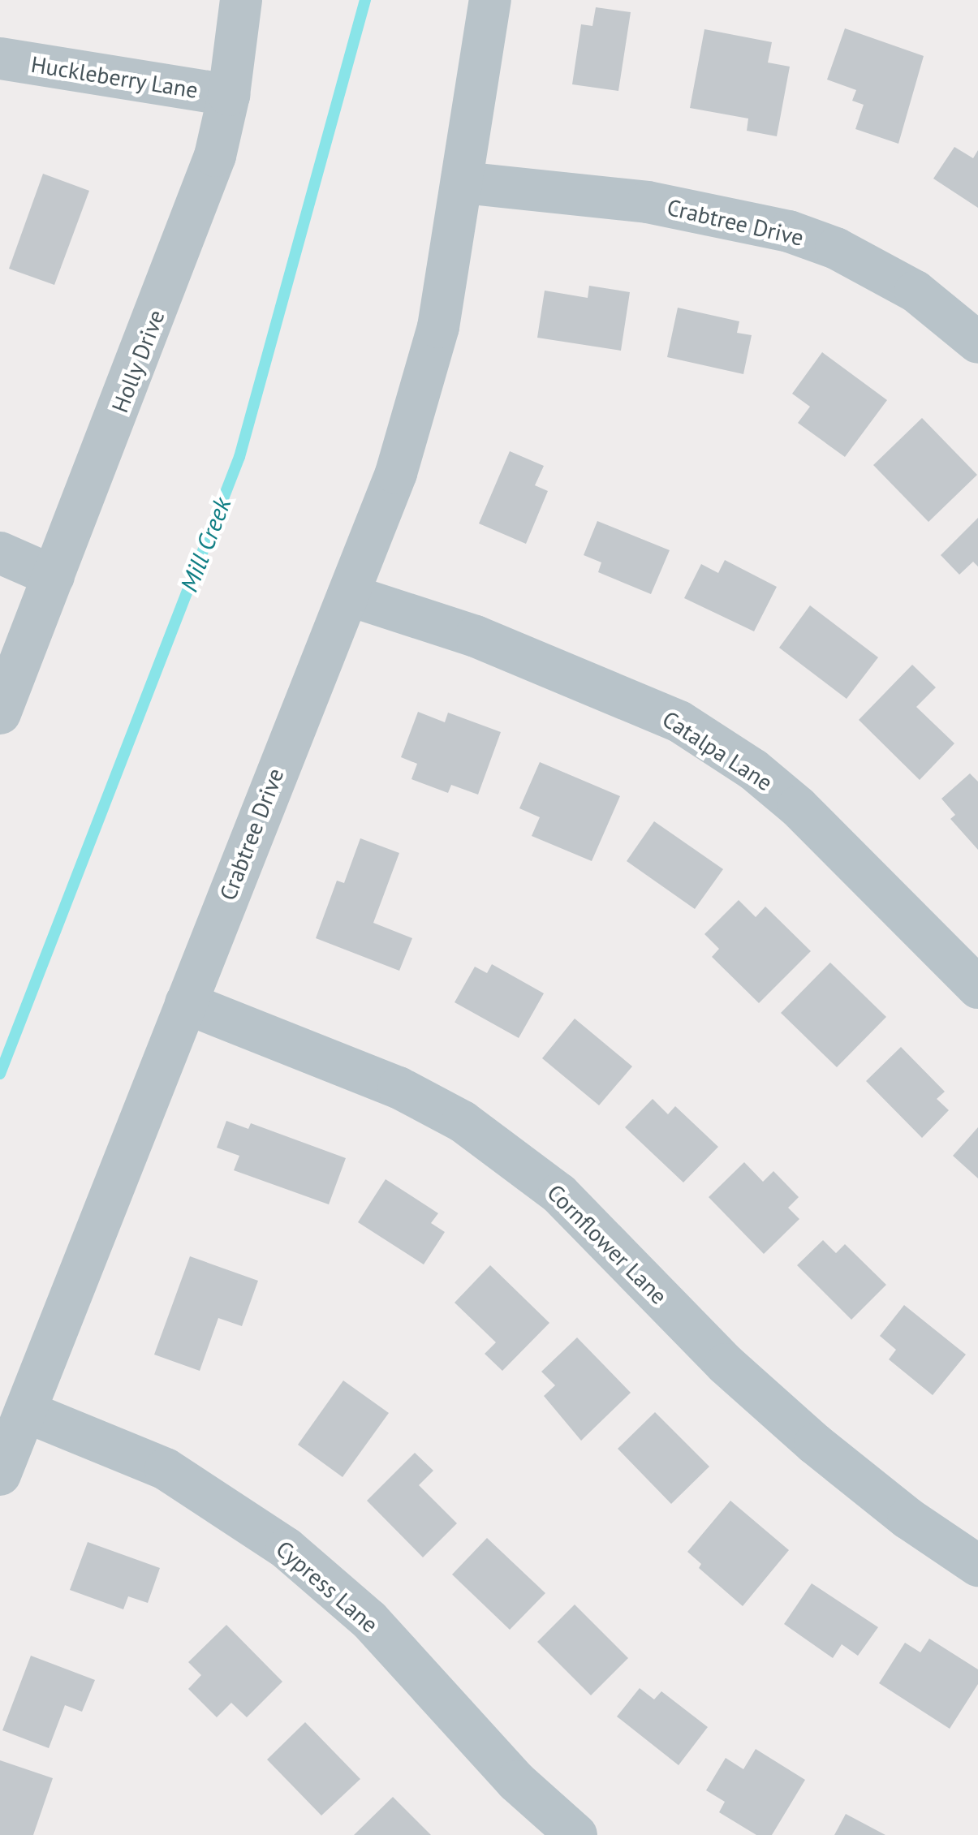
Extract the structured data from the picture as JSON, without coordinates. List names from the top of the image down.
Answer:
{
  "streets": {
    "street": [
      "Huckleberry Lane",
      "Crabtree Drive",
      "Holly Drive",
      "Catalpa Lane",
      "Cornflower Lane",
      "Cypress Lane"
    ]
  },
  "crossings": [
    ["Huckleberry Lane", "Holly Drive"],
    ["Crabtree Drive", "Catalpa Lane"],
    ["Crabtree Drive", "Cornflower Lane"],
    ["Crabtree Drive", "Cypress Lane"]
  ],
  "water": ["Mill Creek"]
}
